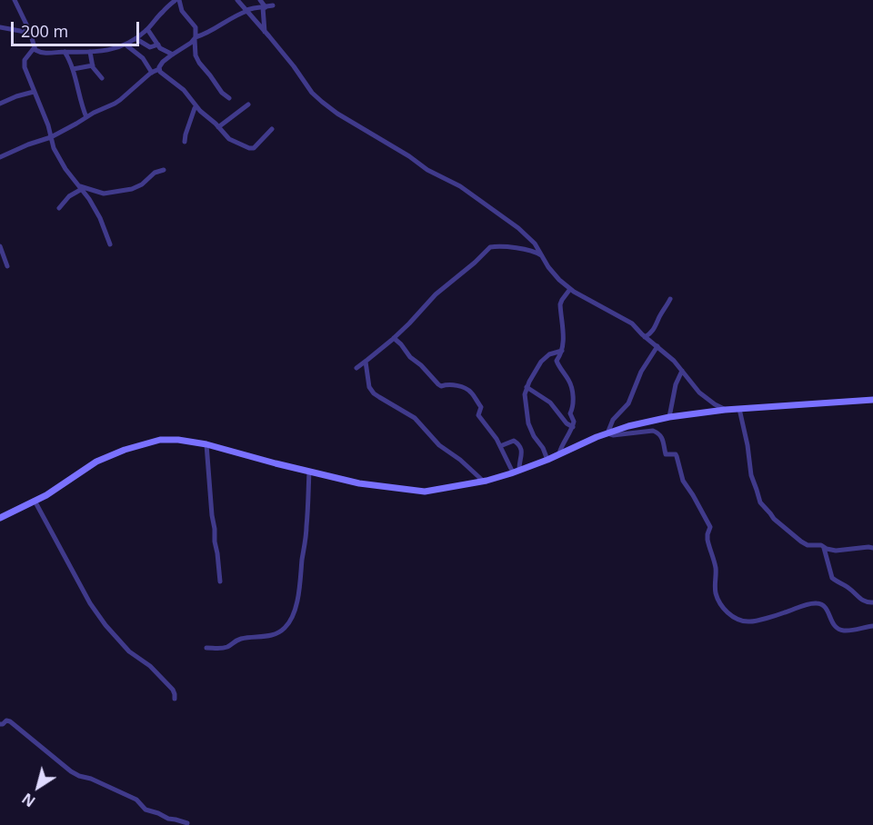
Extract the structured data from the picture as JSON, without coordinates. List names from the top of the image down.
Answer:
{
  "scale_bar": "200 m",
  "north": "bottom left"
}
